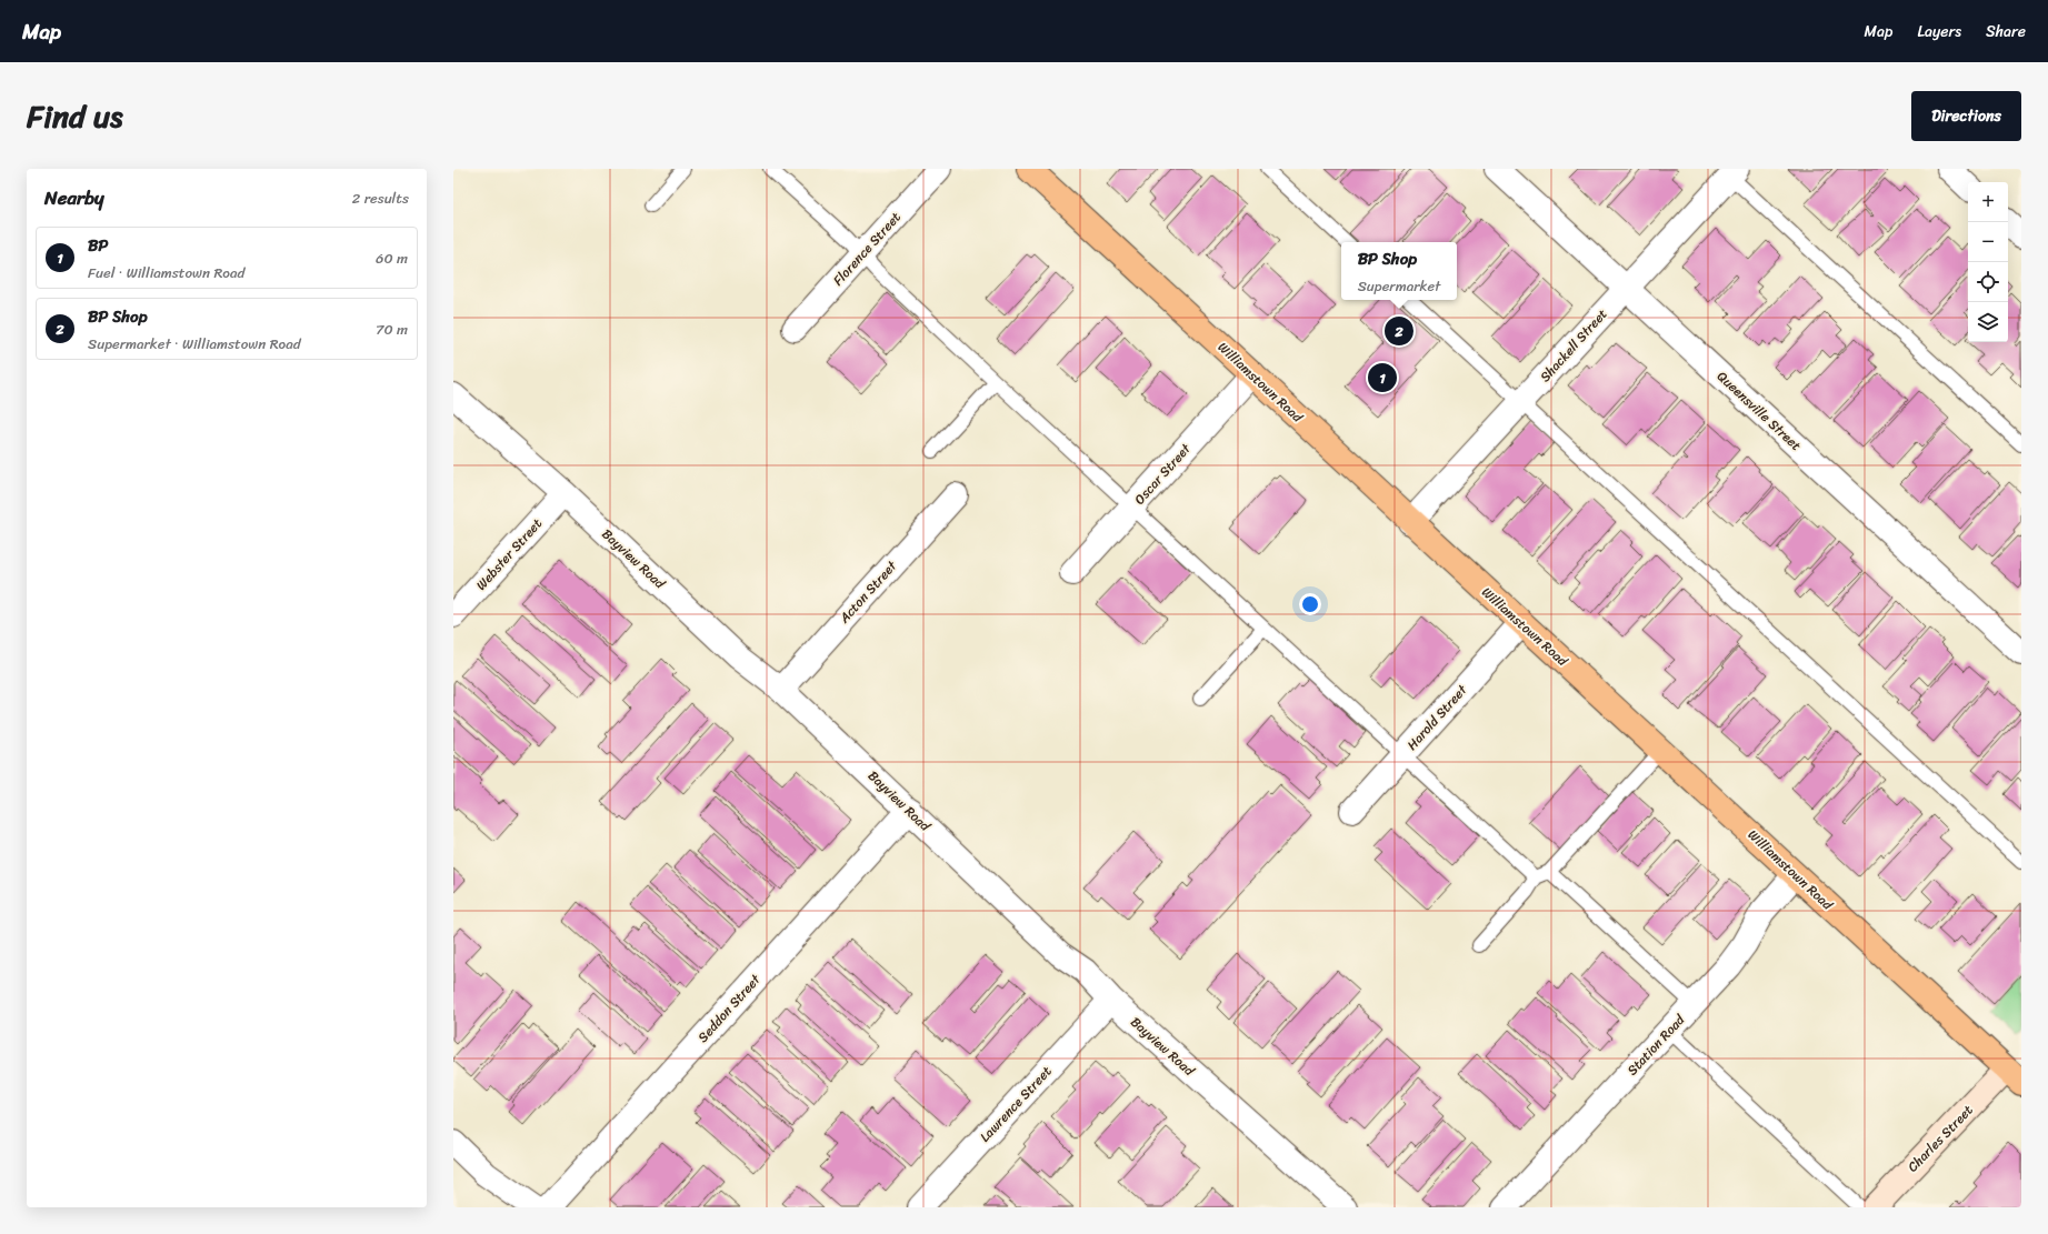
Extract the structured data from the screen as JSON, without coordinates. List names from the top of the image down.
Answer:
{
  "streets": {
    "main road": ["Williamstown Road"],
    "street": [
      "Florence Street",
      "Shackell Street",
      "Queensville Street",
      "Oscar Street",
      "Webster Street",
      "Bayview Road",
      "Acton Street",
      "Harold Street",
      "Seddon Street",
      "Station Road",
      "Lawrence Street",
      "Charles Street"
    ]
  },
  "crossings": [
    ["Shackell Street", "Williamstown Road"],
    ["Shackell Street", "Queensville Street"],
    ["Williamstown Road", "Oscar Street"],
    ["Williamstown Road", "Harold Street"],
    ["Williamstown Road", "Station Road"],
    ["Williamstown Road", "Charles Street"],
    ["Webster Street", "Bayview Road"],
    ["Bayview Road", "Acton Street"],
    ["Bayview Road", "Seddon Street"],
    ["Bayview Road", "Lawrence Street"]
  ],
  "page": {
    "header": "Map",
    "nav": ["Map", "Layers", "Share"],
    "title": "Find us",
    "buttons": "Directions",
    "heading": ["Nearby", "2 results"],
    "map_buttons": ["+", "−"],
    "list": [
      {
        "mark": "1",
        "name": "BP",
        "note": "Fuel · Williamstown Road",
        "value": "60 m"
      },
      {
        "mark": "2",
        "name": "BP Shop",
        "note": "Supermarket · Williamstown Road",
        "value": "70 m"
      }
    ],
    "popup": ["BP Shop", "Supermarket"],
    "pins": ["2", "1"]
  }
}
